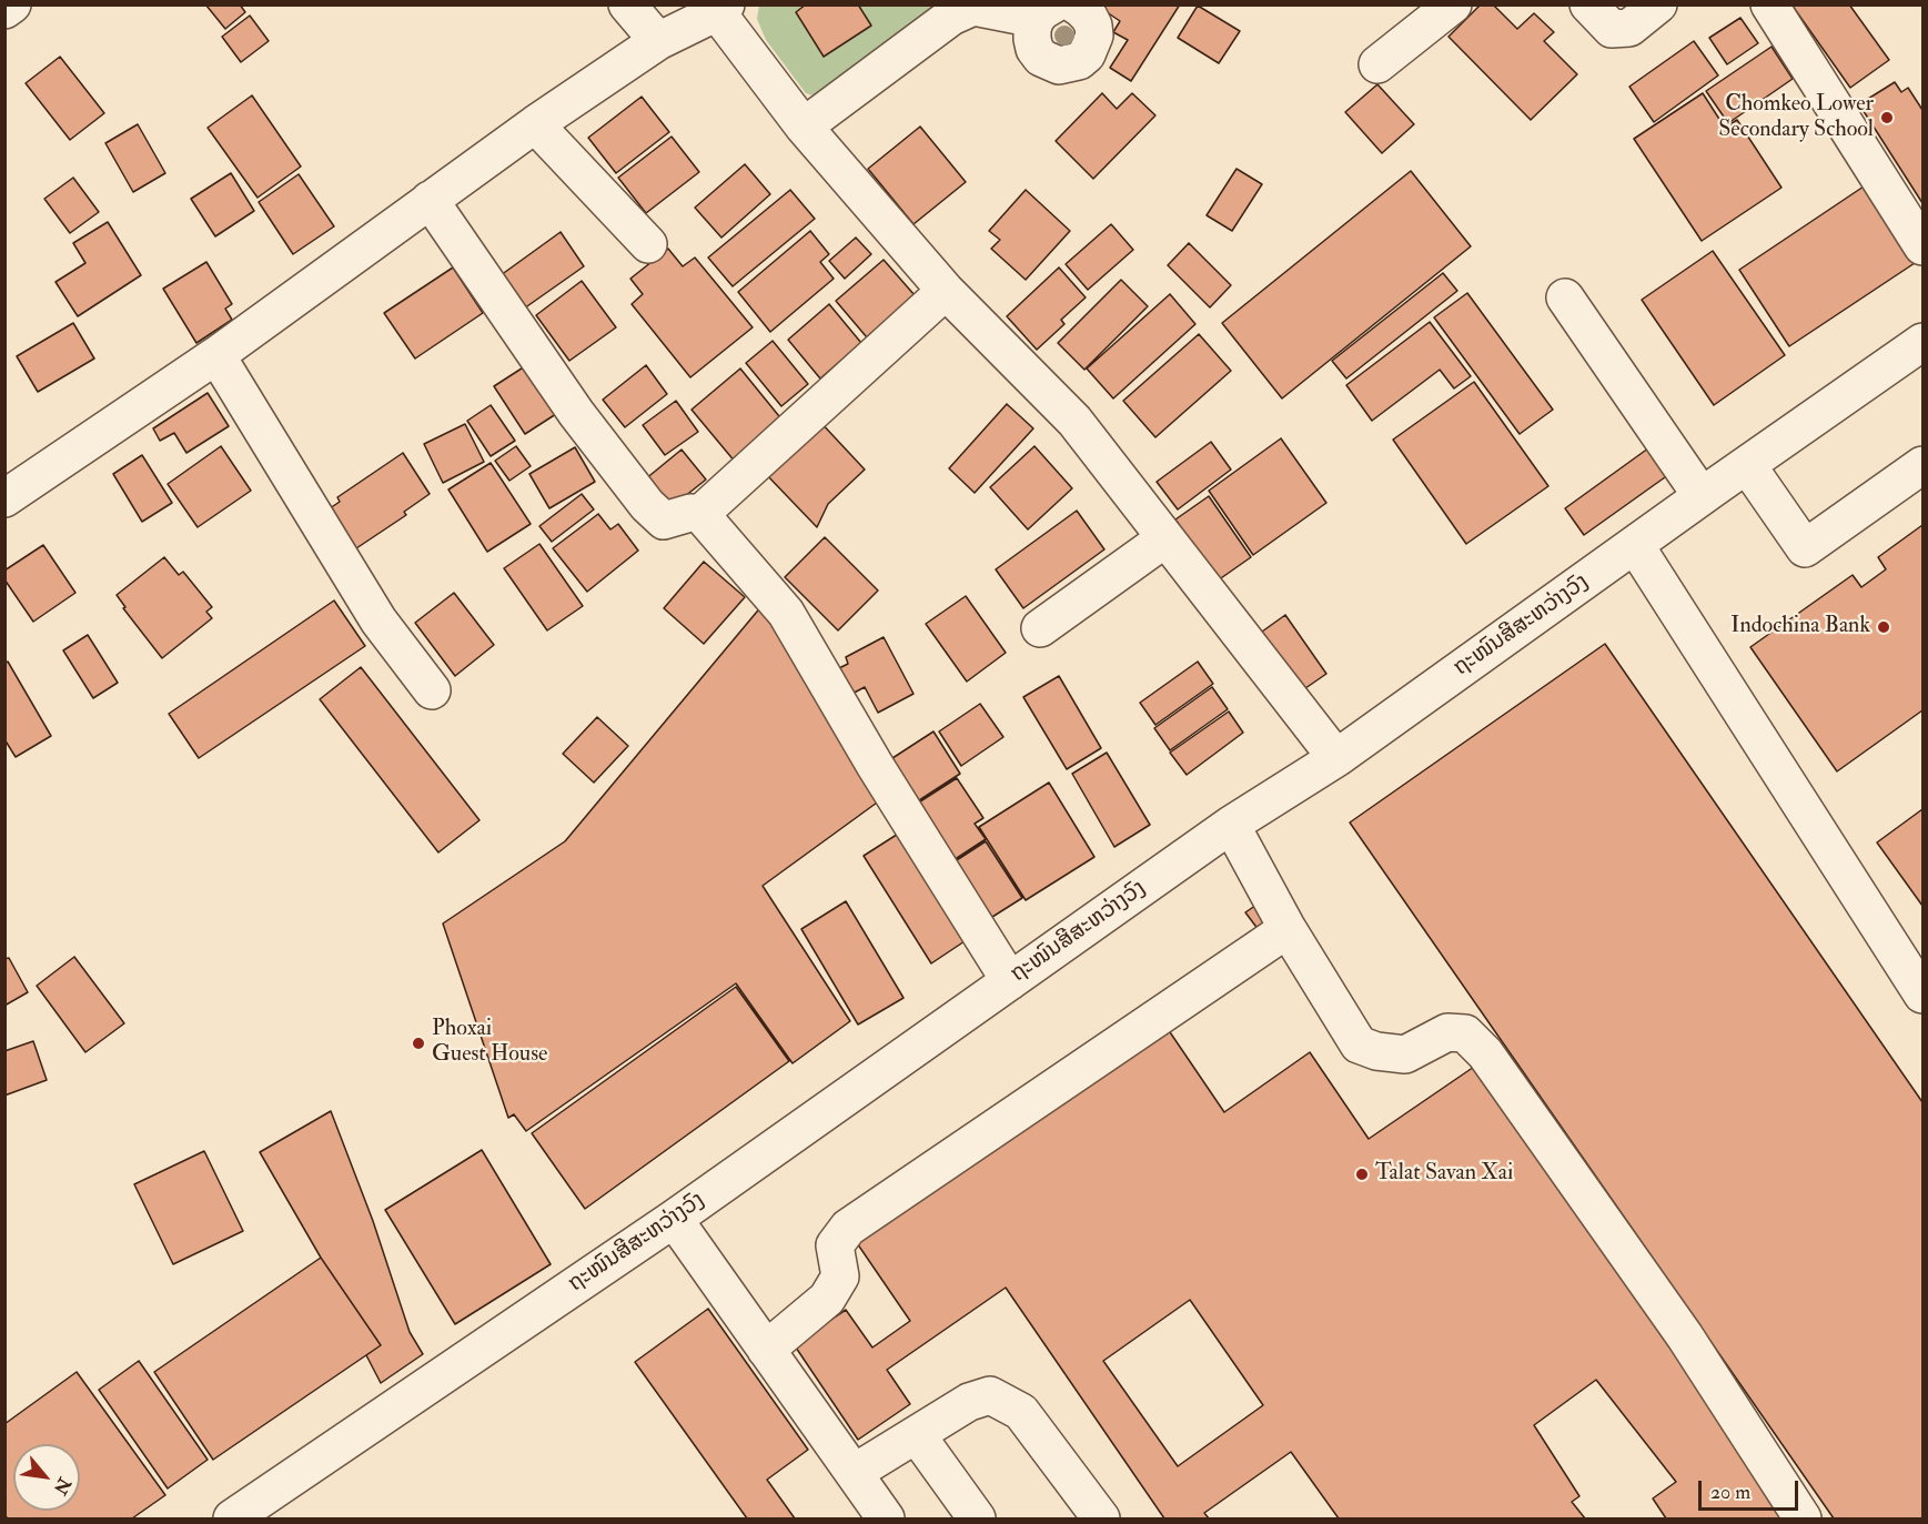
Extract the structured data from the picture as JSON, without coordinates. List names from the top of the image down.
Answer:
{
  "streets": {
    "street": ["ຖະໜົນສີສະຫວ່າງວົງ"]
  },
  "places": [
    "Chomkeo Lower Secondary School",
    "Indochina Bank",
    "Phoxai Guest House",
    "Talat Savan Xai"
  ],
  "scale_bar": "20 m",
  "north": "bottom right"
}
